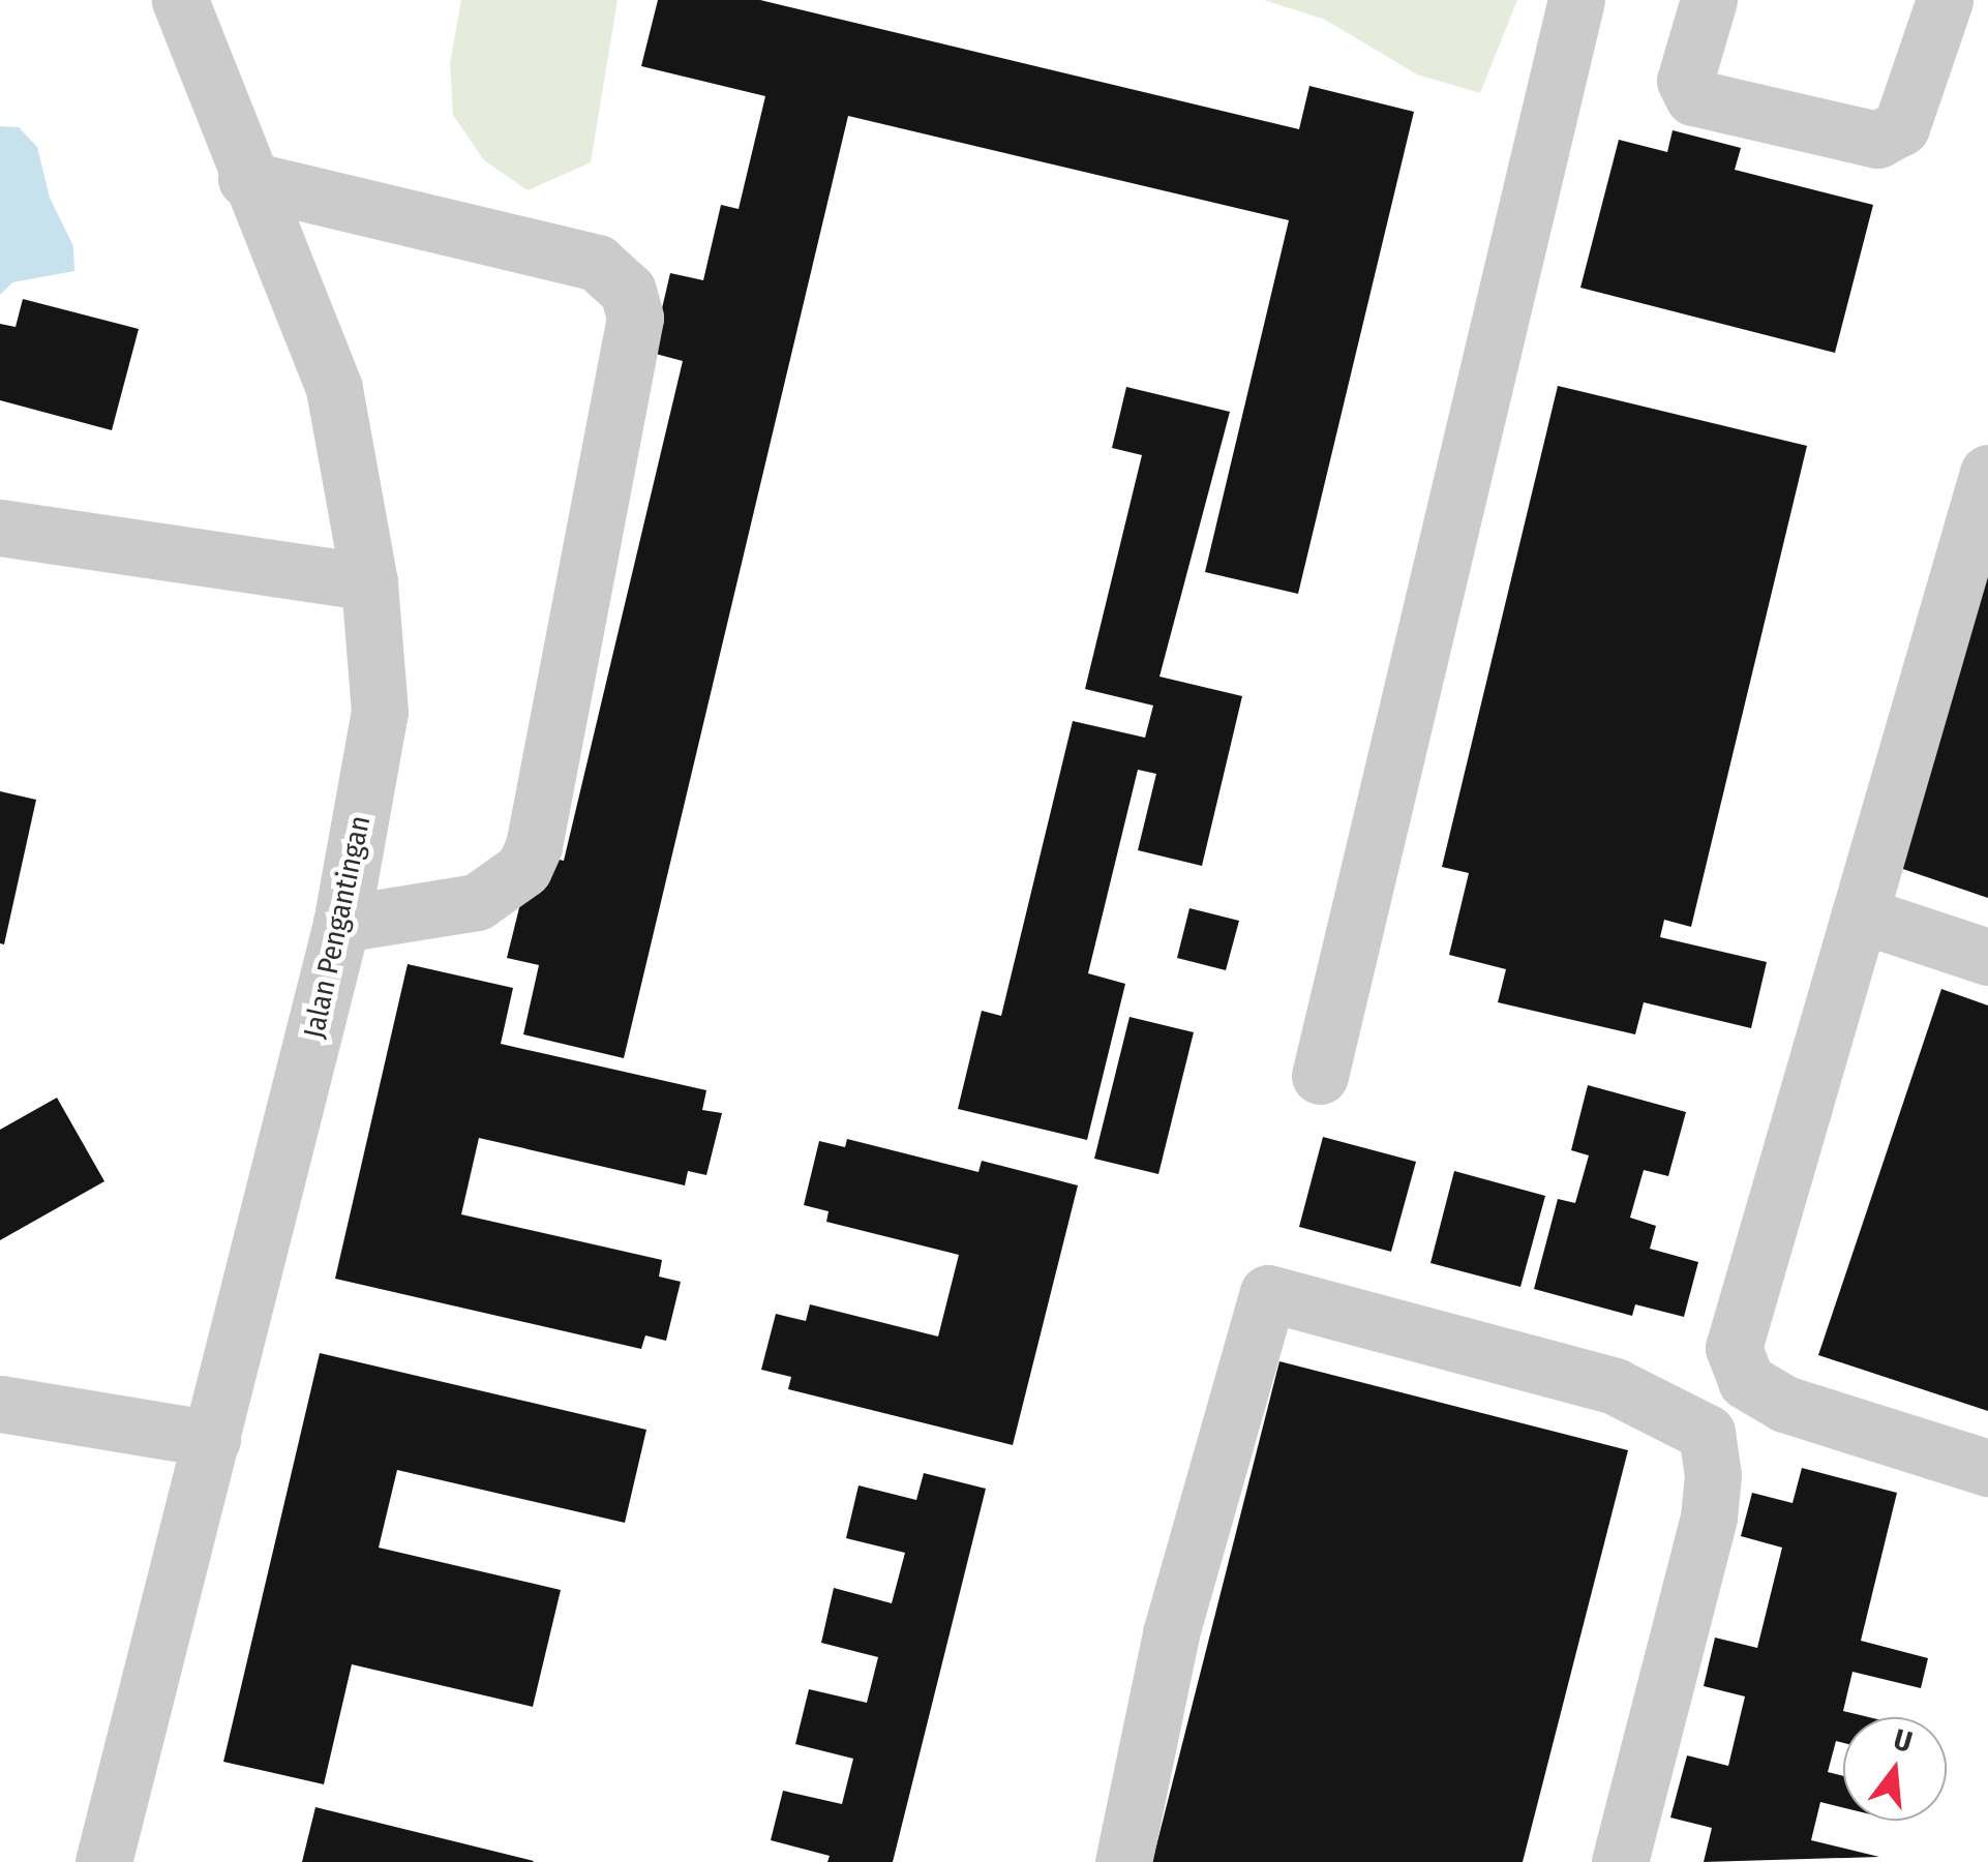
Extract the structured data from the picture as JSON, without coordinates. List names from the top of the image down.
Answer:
{
  "streets": {
    "street": ["Jalan Pengantingan"]
  },
  "north": "top"
}
